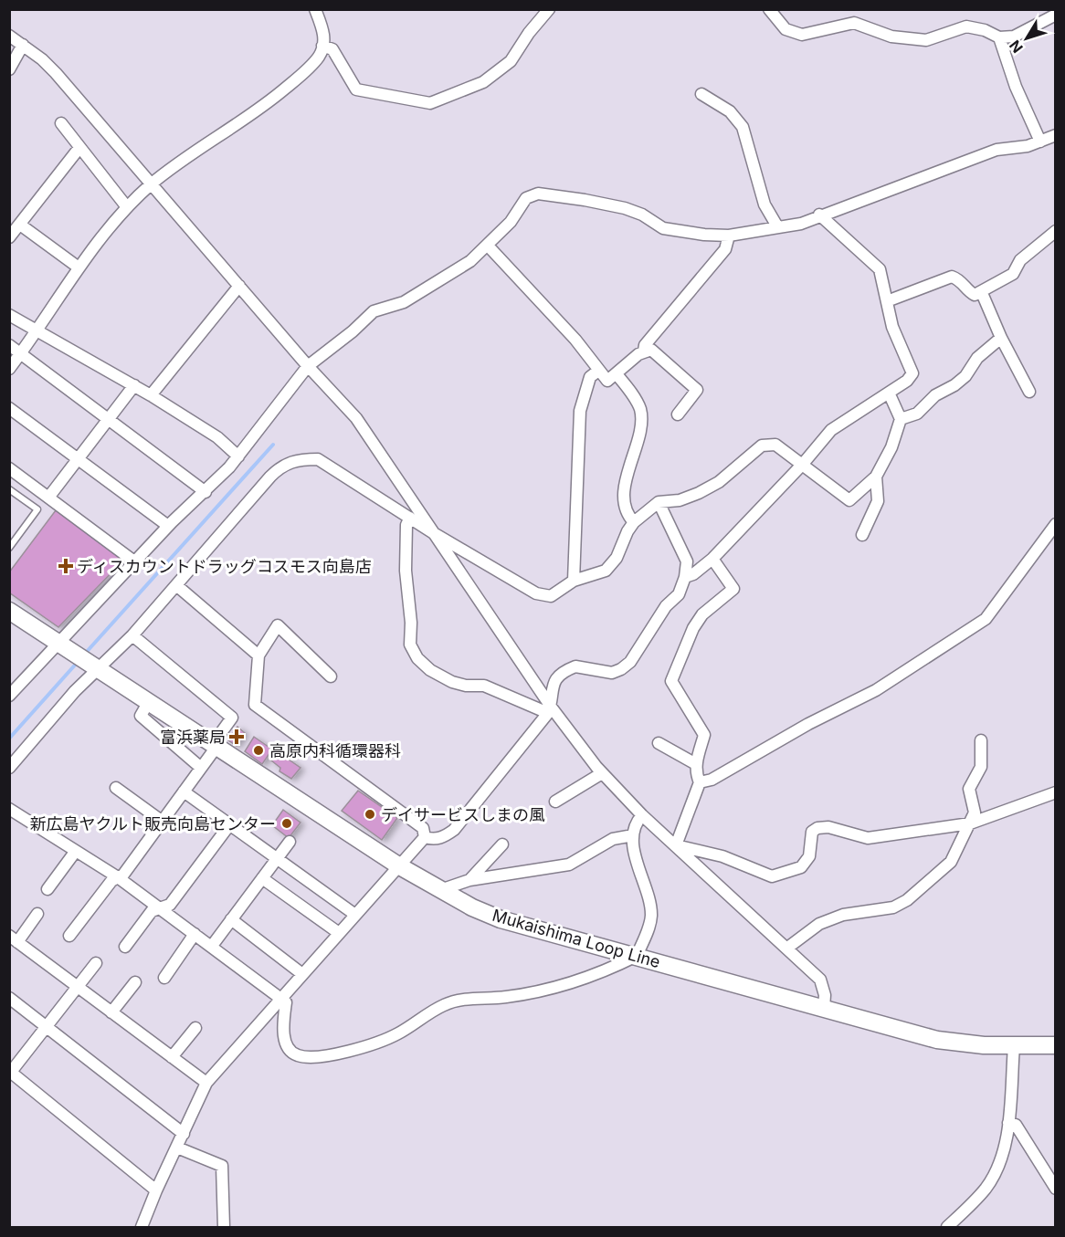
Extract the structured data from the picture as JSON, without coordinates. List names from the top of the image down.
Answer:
{
  "streets": {
    "main road": ["Mukaishima Loop Line"]
  },
  "places": {
    "health": ["ディスカウントドラッグコスモス向島店", "富浜薬局"],
    "other": ["高原内科循環器科", "デイサービスしまの風", "新広島ヤクルト販売向島センター"]
  },
  "north": "bottom left"
}
